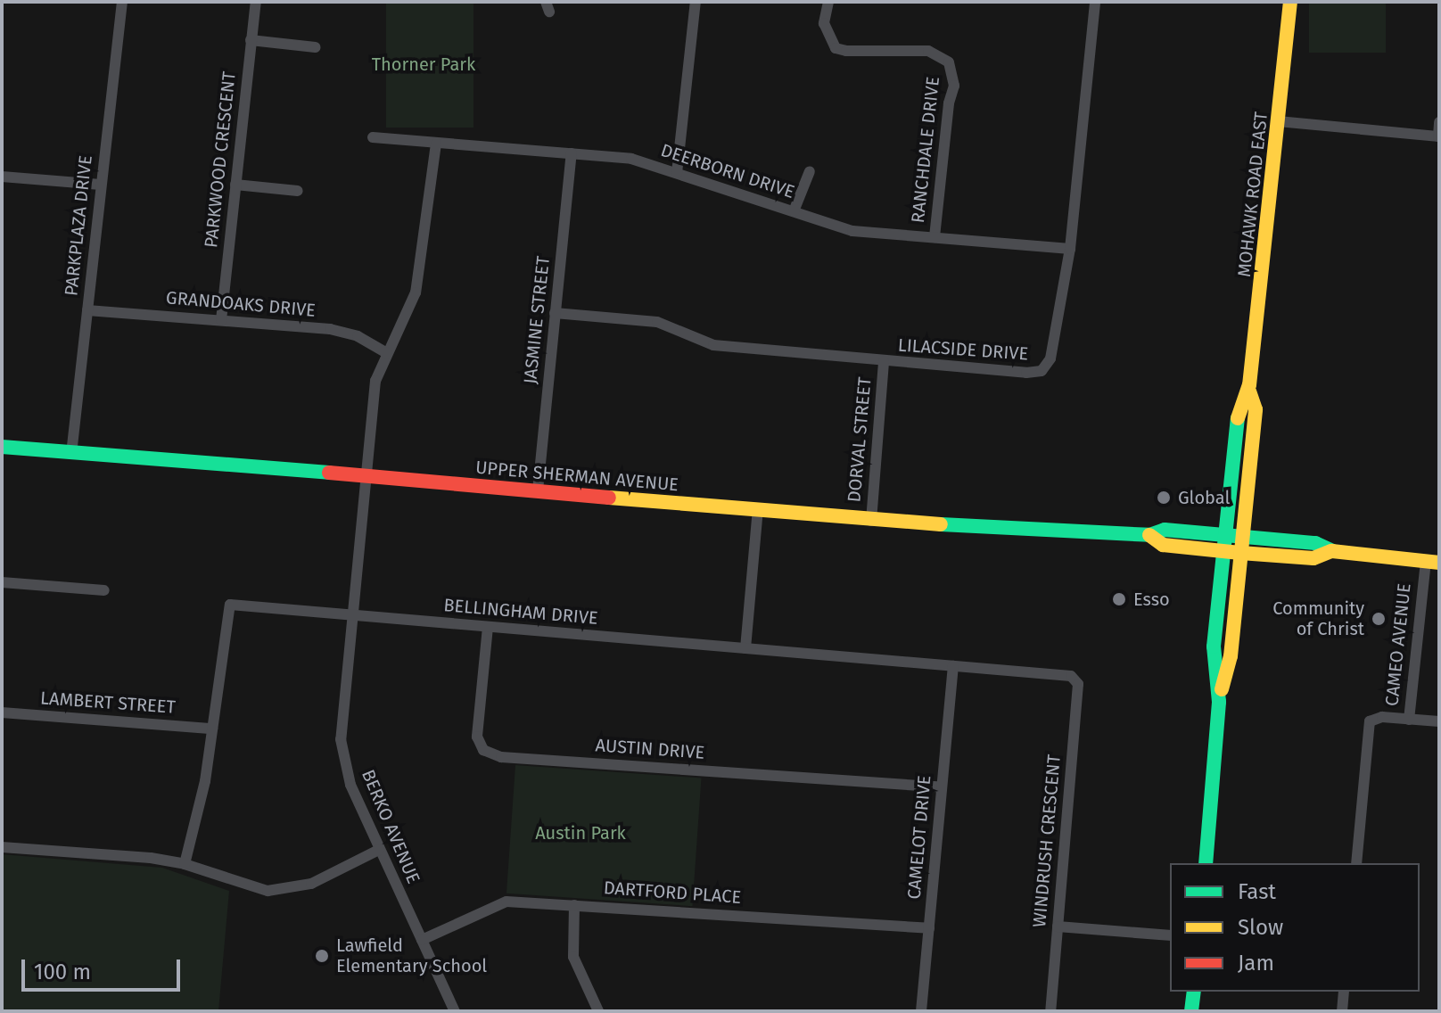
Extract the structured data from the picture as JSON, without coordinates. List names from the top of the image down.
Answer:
{
  "streets": {
    "main road": ["MOHAWK ROAD EAST", "UPPER SHERMAN AVENUE"],
    "street": [
      "RANCHDALE DRIVE",
      "PARKWOOD CRESCENT",
      "DEERBORN DRIVE",
      "PARKPLAZA DRIVE",
      "GRANDOAKS DRIVE",
      "JASMINE STREET",
      "LILACSIDE DRIVE",
      "DORVAL STREET",
      "BELLINGHAM DRIVE",
      "CAMEO AVENUE",
      "LAMBERT STREET",
      "AUSTIN DRIVE",
      "BERKO AVENUE",
      "CAMELOT DRIVE",
      "WINDRUSH CRESCENT",
      "DARTFORD PLACE"
    ]
  },
  "crossings": [
    ["RANCHDALE DRIVE", "DEERBORN DRIVE"],
    ["PARKWOOD CRESCENT", "GRANDOAKS DRIVE"],
    ["DEERBORN DRIVE", "JASMINE STREET"],
    ["DEERBORN DRIVE", "LILACSIDE DRIVE"],
    ["DEERBORN DRIVE", "BERKO AVENUE"],
    ["MOHAWK ROAD EAST", "UPPER SHERMAN AVENUE"],
    ["PARKPLAZA DRIVE", "GRANDOAKS DRIVE"],
    ["PARKPLAZA DRIVE", "UPPER SHERMAN AVENUE"],
    ["GRANDOAKS DRIVE", "BERKO AVENUE"],
    ["JASMINE STREET", "LILACSIDE DRIVE"],
    ["JASMINE STREET", "UPPER SHERMAN AVENUE"],
    ["LILACSIDE DRIVE", "DORVAL STREET"],
    ["DORVAL STREET", "UPPER SHERMAN AVENUE"],
    ["UPPER SHERMAN AVENUE", "CAMEO AVENUE"],
    ["UPPER SHERMAN AVENUE", "BERKO AVENUE"],
    ["BELLINGHAM DRIVE", "LAMBERT STREET"],
    ["BELLINGHAM DRIVE", "AUSTIN DRIVE"],
    ["BELLINGHAM DRIVE", "BERKO AVENUE"],
    ["BELLINGHAM DRIVE", "CAMELOT DRIVE"],
    ["BELLINGHAM DRIVE", "WINDRUSH CRESCENT"],
    ["AUSTIN DRIVE", "CAMELOT DRIVE"],
    ["BERKO AVENUE", "DARTFORD PLACE"],
    ["CAMELOT DRIVE", "DARTFORD PLACE"]
  ],
  "parks": ["Thorner Park", "Austin Park"],
  "places": [
    "Global",
    "Esso",
    "Community of Christ",
    "Lawfield Elementary School"
  ],
  "legend": ["Fast", "Slow", "Jam"],
  "scale_bar": "100 m"
}
